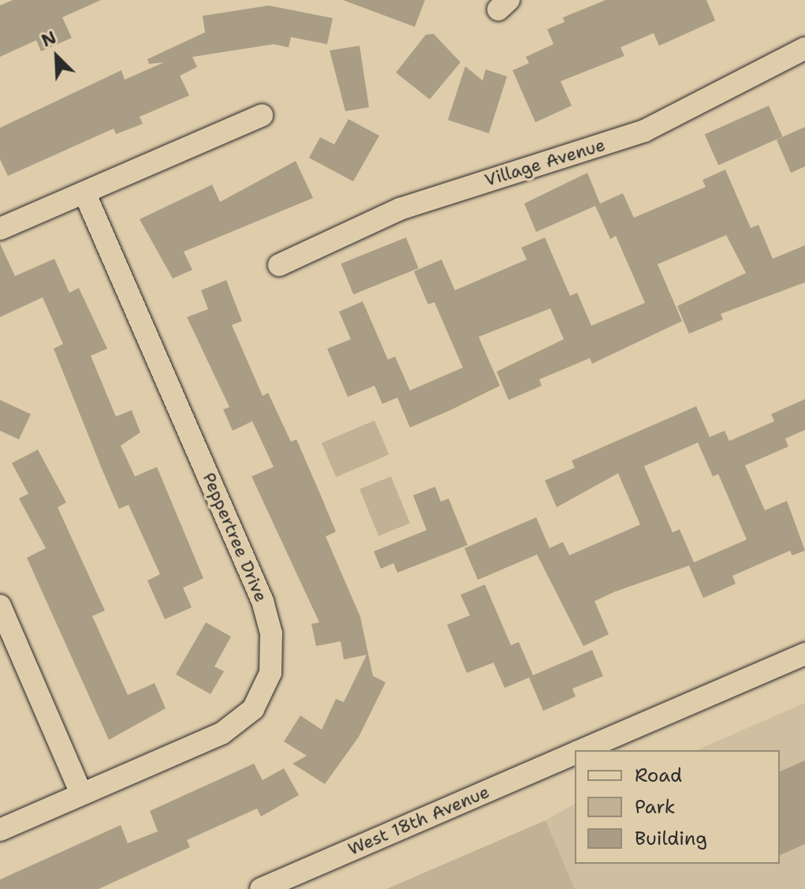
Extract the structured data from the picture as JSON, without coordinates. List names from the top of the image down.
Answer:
{
  "streets": {
    "street": ["Village Avenue", "Peppertree Drive", "West 18th Avenue"]
  },
  "legend": ["Road", "Park", "Building"],
  "north": "top left"
}
